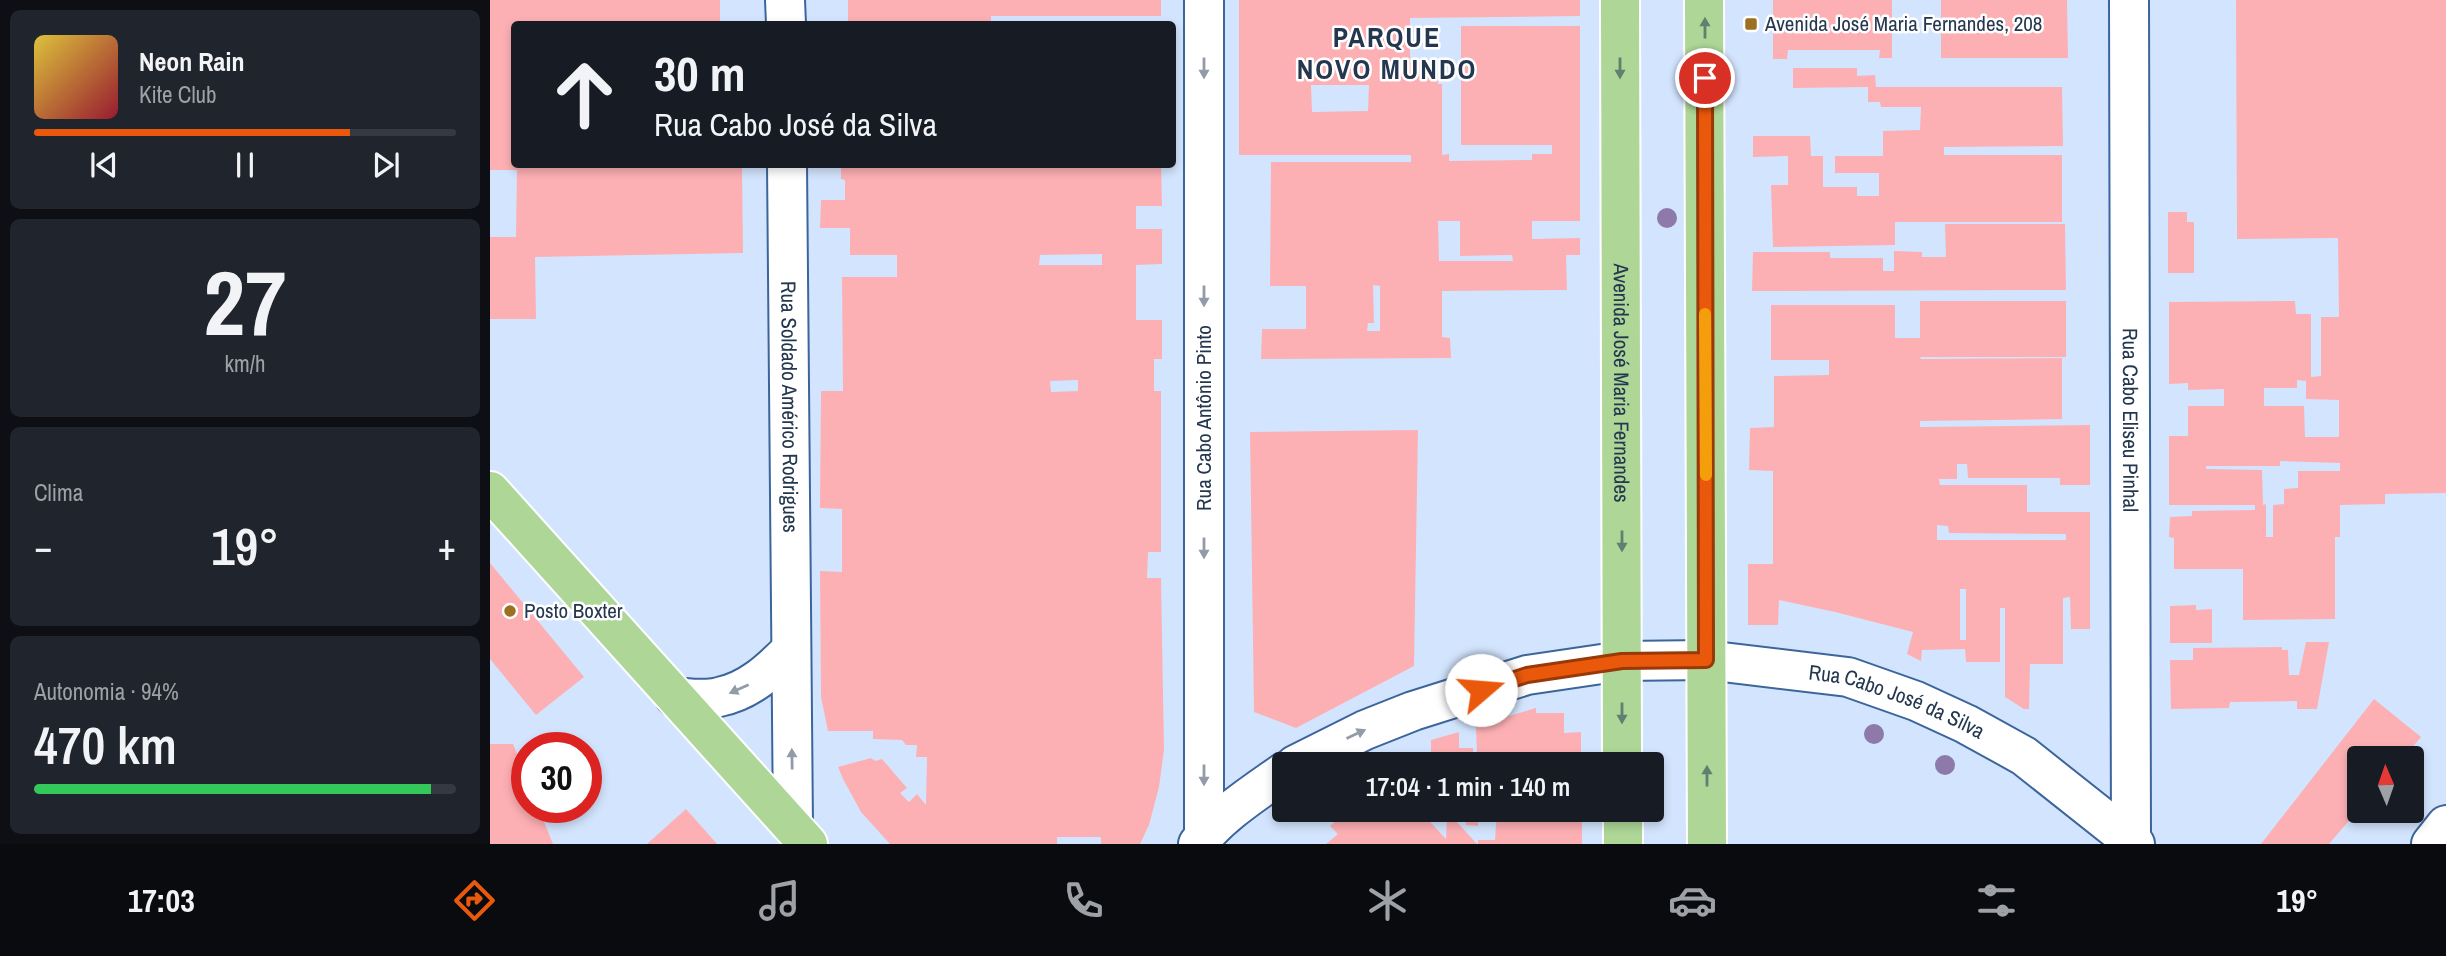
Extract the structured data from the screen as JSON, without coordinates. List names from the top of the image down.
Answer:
{
  "streets": {
    "main road": ["Avenida José Maria Fernandes"],
    "street": [
      "Rua Soldado Américo Rodrigues",
      "Rua Cabo Antônio Pinto",
      "Rua Cabo Eliseu Pinhal",
      "Rua Cabo José da Silva"
    ]
  },
  "crossings": [
    ["Avenida José Maria Fernandes", "Rua Cabo José da Silva"],
    ["Rua Cabo Eliseu Pinhal", "Rua Cabo José da Silva"]
  ],
  "one_way": ["Rua Cabo Antônio Pinto", "Rua Cabo José da Silva"],
  "districts": ["PARQUE NOVO MUNDO"],
  "places": {
    "transit": ["Avenida José Maria Fernandes, 208"],
    "other": ["Posto Boxter"]
  },
  "north": "top",
  "page": {
    "turn": ["30 m", "Rua Cabo José da Silva"],
    "song": ["Neon Rain", "Kite Club"],
    "tile": [
      ["27", "km/h"],
      "Clima",
      ["Autonomia · 94%", "470 km"]
    ],
    "heat": ["−", "19°", "+"],
    "limit": "30",
    "trip": "17:04 · 1 min · 140 m",
    "tabs": ["17:03", "19°"]
  }
}
